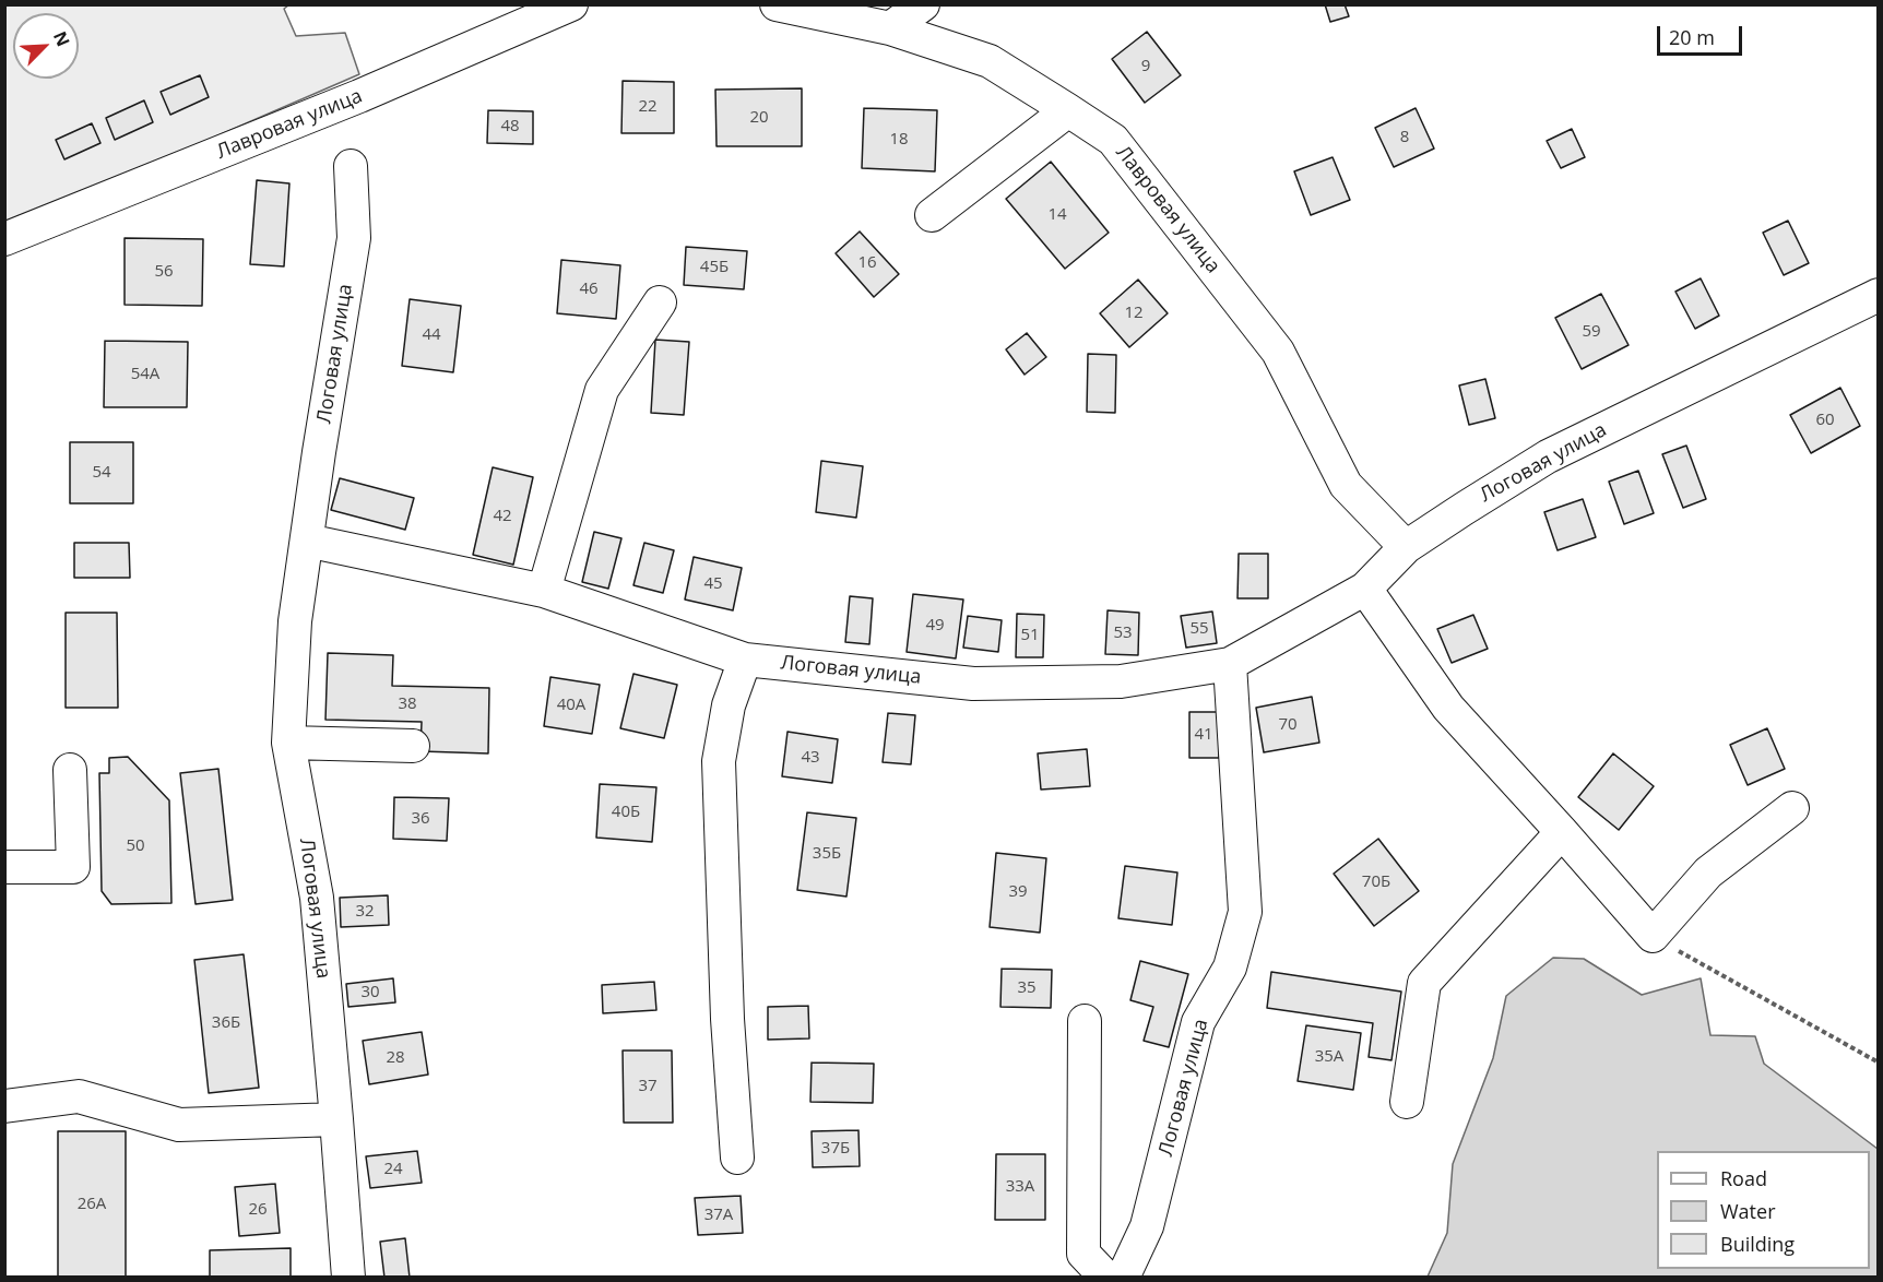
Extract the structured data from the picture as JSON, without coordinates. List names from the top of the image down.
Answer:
{
  "streets": {
    "street": ["Лавровая улица", "Логовая улица"]
  },
  "crossings": [
    ["Лавровая улица", "Логовая улица"]
  ],
  "house_numbers": [
    "9",
    "22",
    "20",
    "48",
    "8",
    "18",
    "14",
    "16",
    "45Б",
    "56",
    "46",
    "12",
    "59",
    "44",
    "54А",
    "60",
    "54",
    "42",
    "45",
    "49",
    "55",
    "53",
    "51",
    "38",
    "40А",
    "70",
    "41",
    "43",
    "40Б",
    "36",
    "50",
    "35Б",
    "70Б",
    "39",
    "32",
    "35",
    "30",
    "36Б",
    "35А",
    "28",
    "37",
    "37Б",
    "24",
    "33А",
    "26А",
    "26",
    "37А"
  ],
  "legend": ["Road", "Water", "Building"],
  "scale_bar": "20 m",
  "north": "top right"
}
